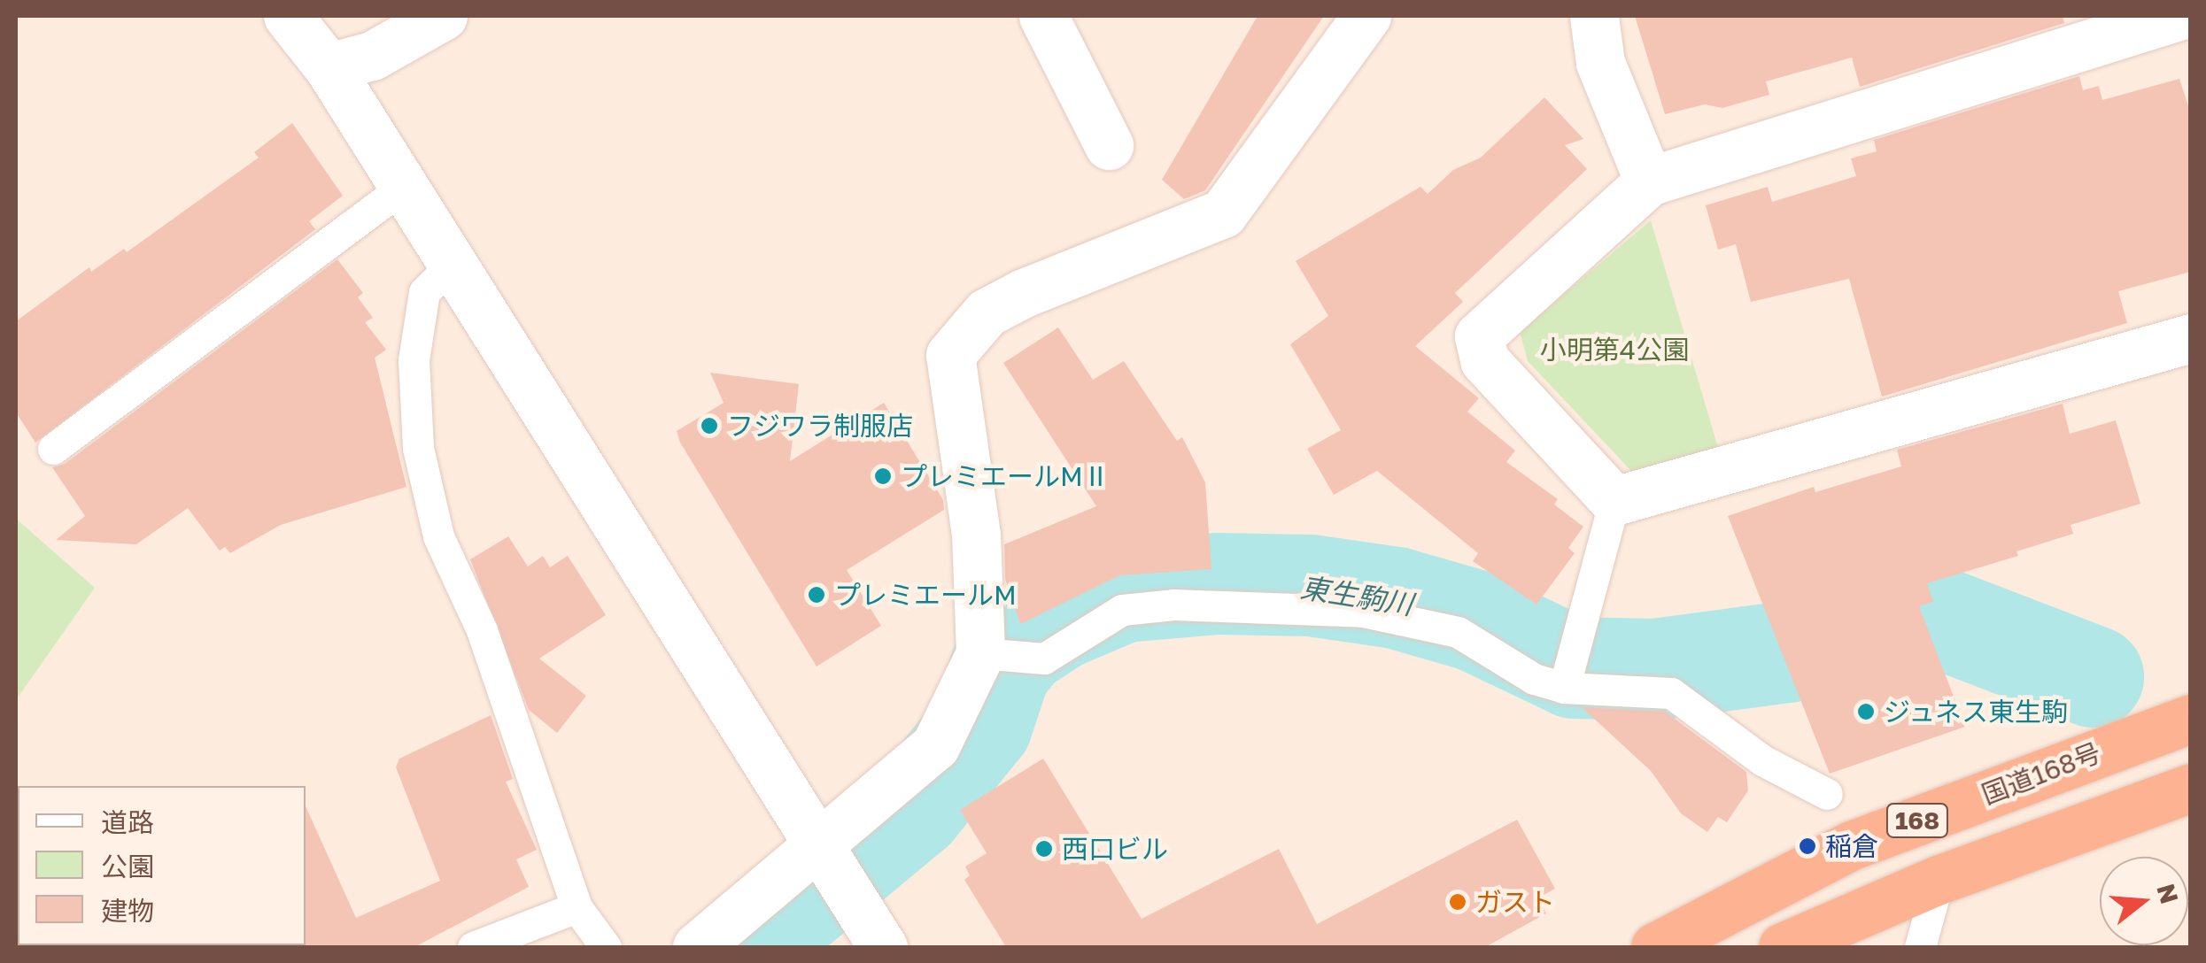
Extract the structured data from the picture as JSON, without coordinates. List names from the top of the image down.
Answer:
{
  "streets": {
    "highway": ["国道168号", "168"]
  },
  "water": ["東生駒川"],
  "parks": ["小明第4公園"],
  "places": [
    "フジワラ制服店",
    "プレミエールMⅡ",
    "プレミエールM",
    "ジュネス東生駒",
    "稲倉",
    "西口ビル",
    "ガスト"
  ],
  "legend": ["道路", "公園", "建物"],
  "north": "right"
}
